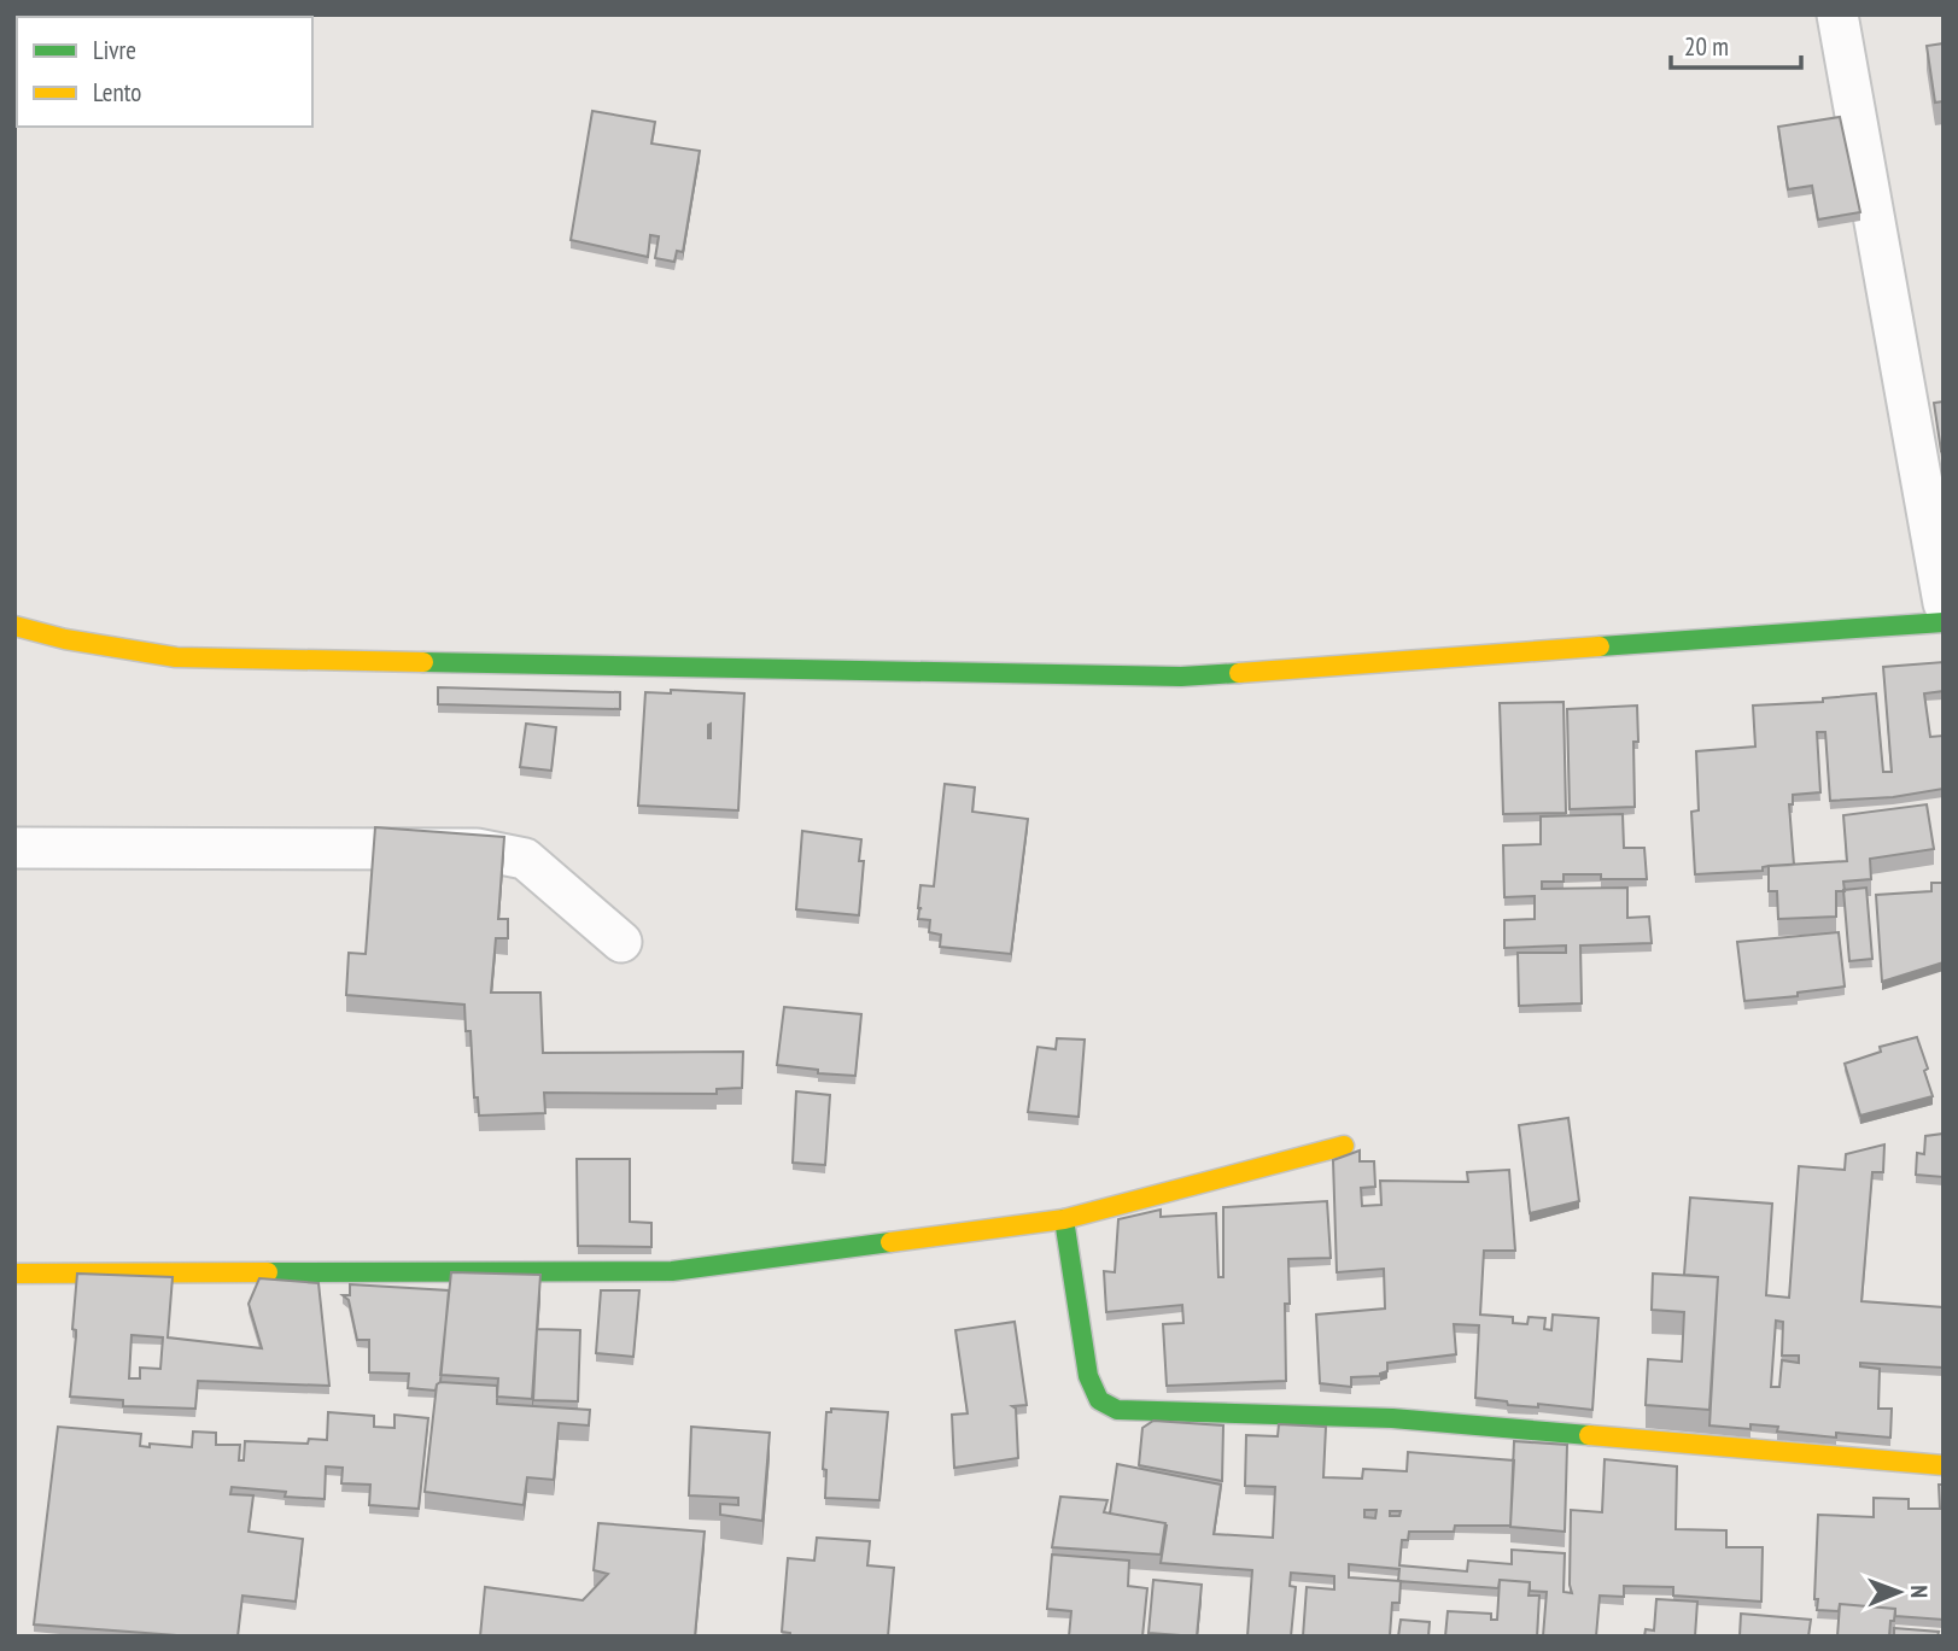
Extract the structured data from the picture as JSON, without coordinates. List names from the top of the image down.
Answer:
{
  "legend": ["Livre", "Lento"],
  "scale_bar": "20 m",
  "north": "right"
}
